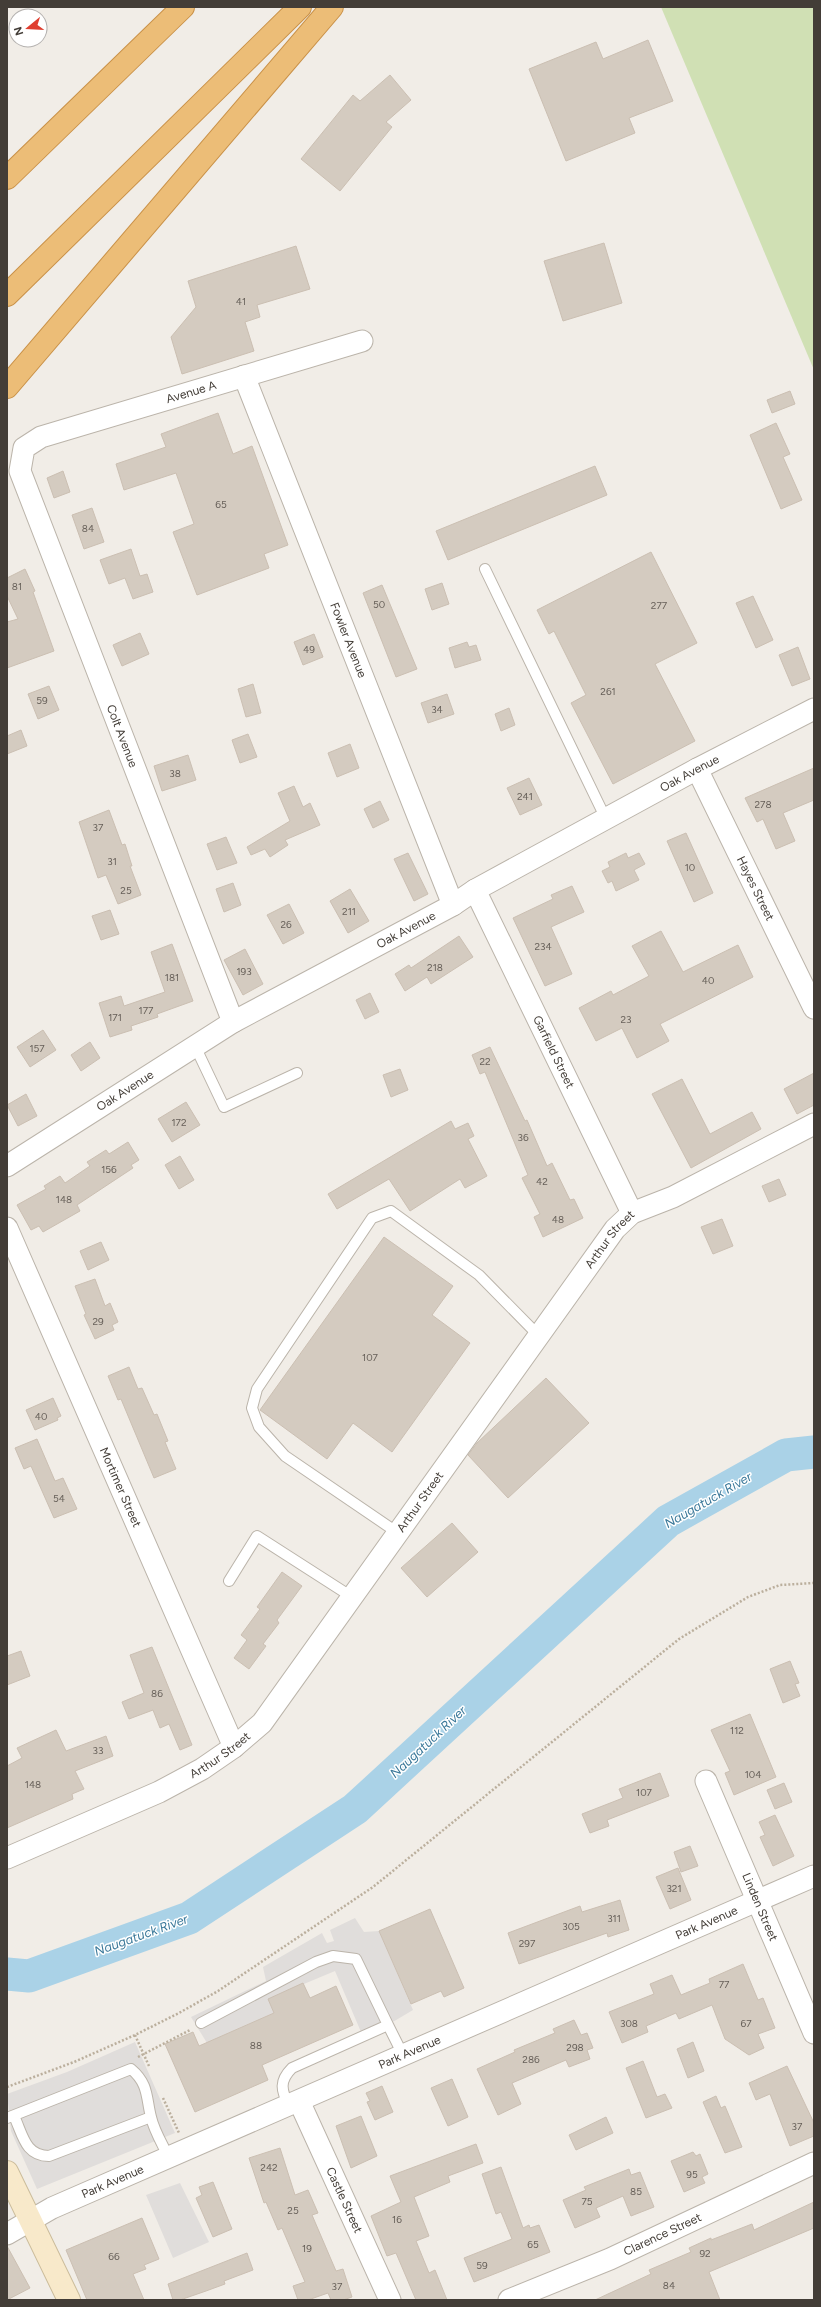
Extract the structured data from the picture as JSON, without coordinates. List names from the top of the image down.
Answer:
{
  "streets": {
    "street": [
      "Avenue A",
      "Fowler Avenue",
      "Colt Avenue",
      "Oak Avenue",
      "Hayes Street",
      "Garfield Street",
      "Arthur Street",
      "Mortimer Street",
      "Linden Street",
      "Park Avenue",
      "Castle Street",
      "Clarence Street"
    ]
  },
  "crossings": [
    ["Avenue A", "Fowler Avenue"],
    ["Avenue A", "Colt Avenue"],
    ["Fowler Avenue", "Oak Avenue"],
    ["Colt Avenue", "Oak Avenue"],
    ["Oak Avenue", "Hayes Street"],
    ["Oak Avenue", "Garfield Street"],
    ["Garfield Street", "Arthur Street"],
    ["Arthur Street", "Mortimer Street"],
    ["Linden Street", "Park Avenue"],
    ["Park Avenue", "Castle Street"]
  ],
  "water": ["Naugatuck River"],
  "house_numbers": [
    "41",
    "65",
    "84",
    "81",
    "50",
    "277",
    "49",
    "261",
    "59",
    "34",
    "38",
    "241",
    "278",
    "37",
    "31",
    "10",
    "25",
    "211",
    "26",
    "234",
    "218",
    "193",
    "181",
    "40",
    "177",
    "171",
    "23",
    "157",
    "22",
    "172",
    "36",
    "156",
    "42",
    "148",
    "48",
    "29",
    "107",
    "40",
    "54",
    "86",
    "112",
    "33",
    "104",
    "148",
    "107",
    "321",
    "311",
    "305",
    "297",
    "77",
    "308",
    "67",
    "88",
    "298",
    "286",
    "37",
    "242",
    "95",
    "85",
    "75",
    "25",
    "16",
    "65",
    "19",
    "92",
    "66",
    "59",
    "84",
    "37"
  ],
  "north": "left"
}
